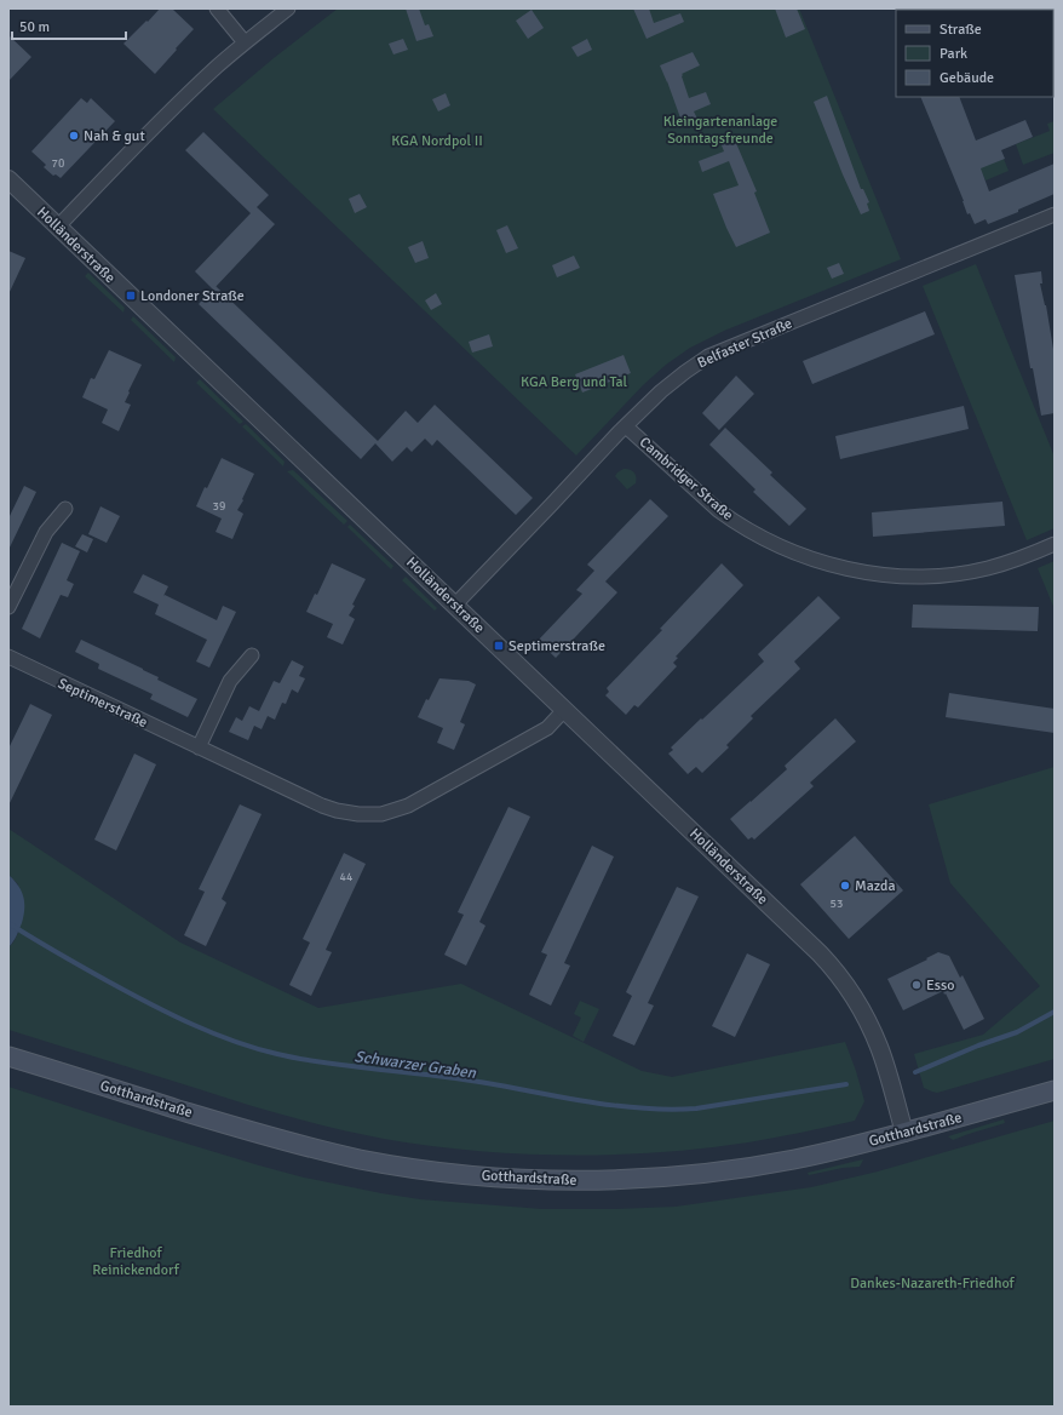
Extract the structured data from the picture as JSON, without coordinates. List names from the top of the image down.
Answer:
{
  "streets": {
    "main road": ["Gotthardstraße"],
    "street": [
      "Holländerstraße",
      "Belfaster Straße",
      "Cambridger Straße",
      "Septimerstraße"
    ]
  },
  "crossings": [
    ["Holländerstraße", "Belfaster Straße"],
    ["Holländerstraße", "Septimerstraße"],
    ["Holländerstraße", "Gotthardstraße"],
    ["Belfaster Straße", "Cambridger Straße"]
  ],
  "water": ["Schwarzer Graben"],
  "parks": [
    "Kleingartenanlage Sonntagsfreunde",
    "KGA Nordpol II",
    "KGA Berg und Tal",
    "Friedhof Reinickendorf",
    "Dankes-Nazareth-Friedhof"
  ],
  "places": {
    "other": ["Nah & gut", "Mazda", "Esso"],
    "transit": ["Londoner Straße", "Septimerstraße"]
  },
  "house_numbers": [
    "70",
    "39",
    "44",
    "53"
  ],
  "legend": ["Straße", "Park", "Gebäude"],
  "scale_bar": "50 m"
}
